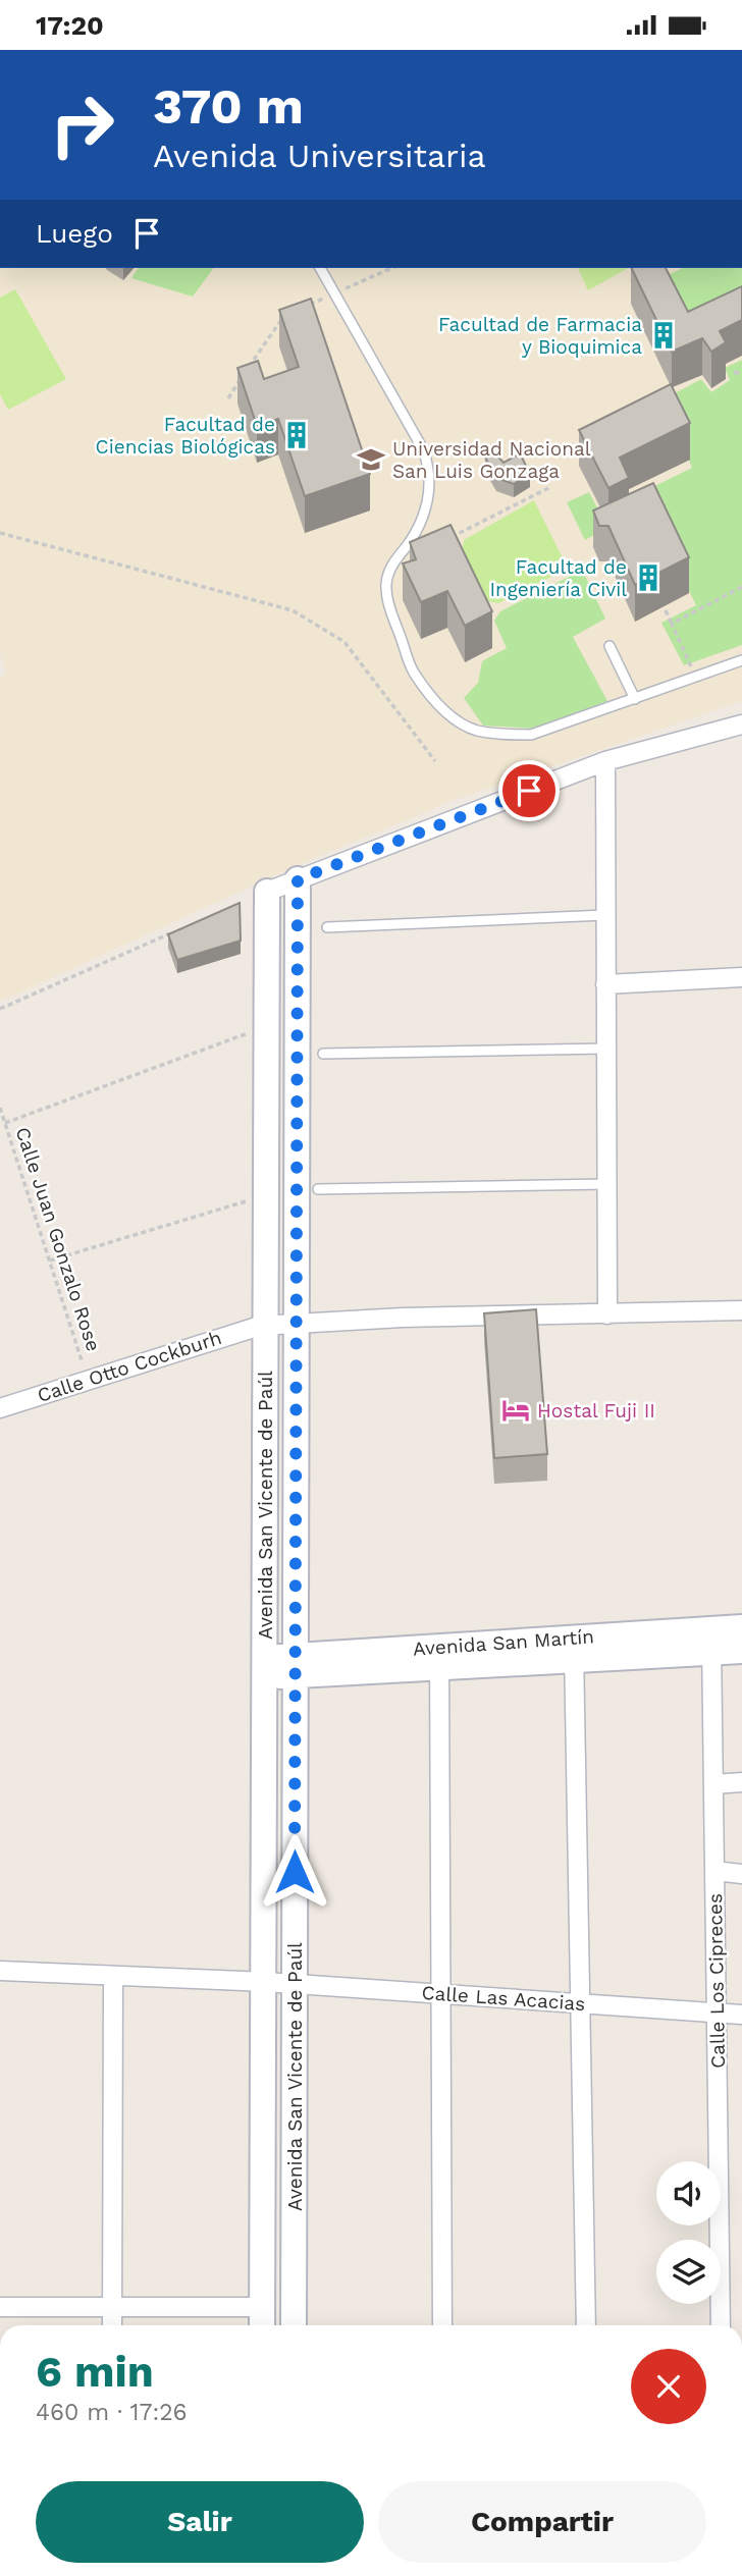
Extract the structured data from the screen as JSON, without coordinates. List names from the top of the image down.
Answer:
{
  "streets": {
    "street": [
      "Calle Otto Cockburh",
      "Avenida San Vicente de Paúl",
      "Avenida San Martín",
      "Calle Los Cipreces",
      "Calle Las Acacias"
    ],
    "path": ["Calle Juan Gonzalo Rose"]
  },
  "crossings": [
    ["Calle Juan Gonzalo Rose", "Calle Otto Cockburh"],
    ["Avenida San Vicente de Paúl", "Avenida San Martín"],
    ["Avenida San Vicente de Paúl", "Calle Las Acacias"],
    ["Avenida San Martín", "Calle Los Cipreces"],
    ["Calle Los Cipreces", "Calle Las Acacias"]
  ],
  "places": {
    "building": ["Facultad de Farmacia y Bioquimica", "Facultad de Ciencias Biológicas", "Facultad de Ingeniería Civil"],
    "school or university": ["Universidad Nacional San Luis Gonzaga"],
    "hotel": ["Hostal Fuji II"]
  },
  "page": {
    "status": "17:20",
    "turn": ["370 m", "Avenida Universitaria"],
    "then": "Luego",
    "heading": ["6 min", "460 m · 17:26"],
    "buttons": ["Salir", "Compartir"]
  }
}
